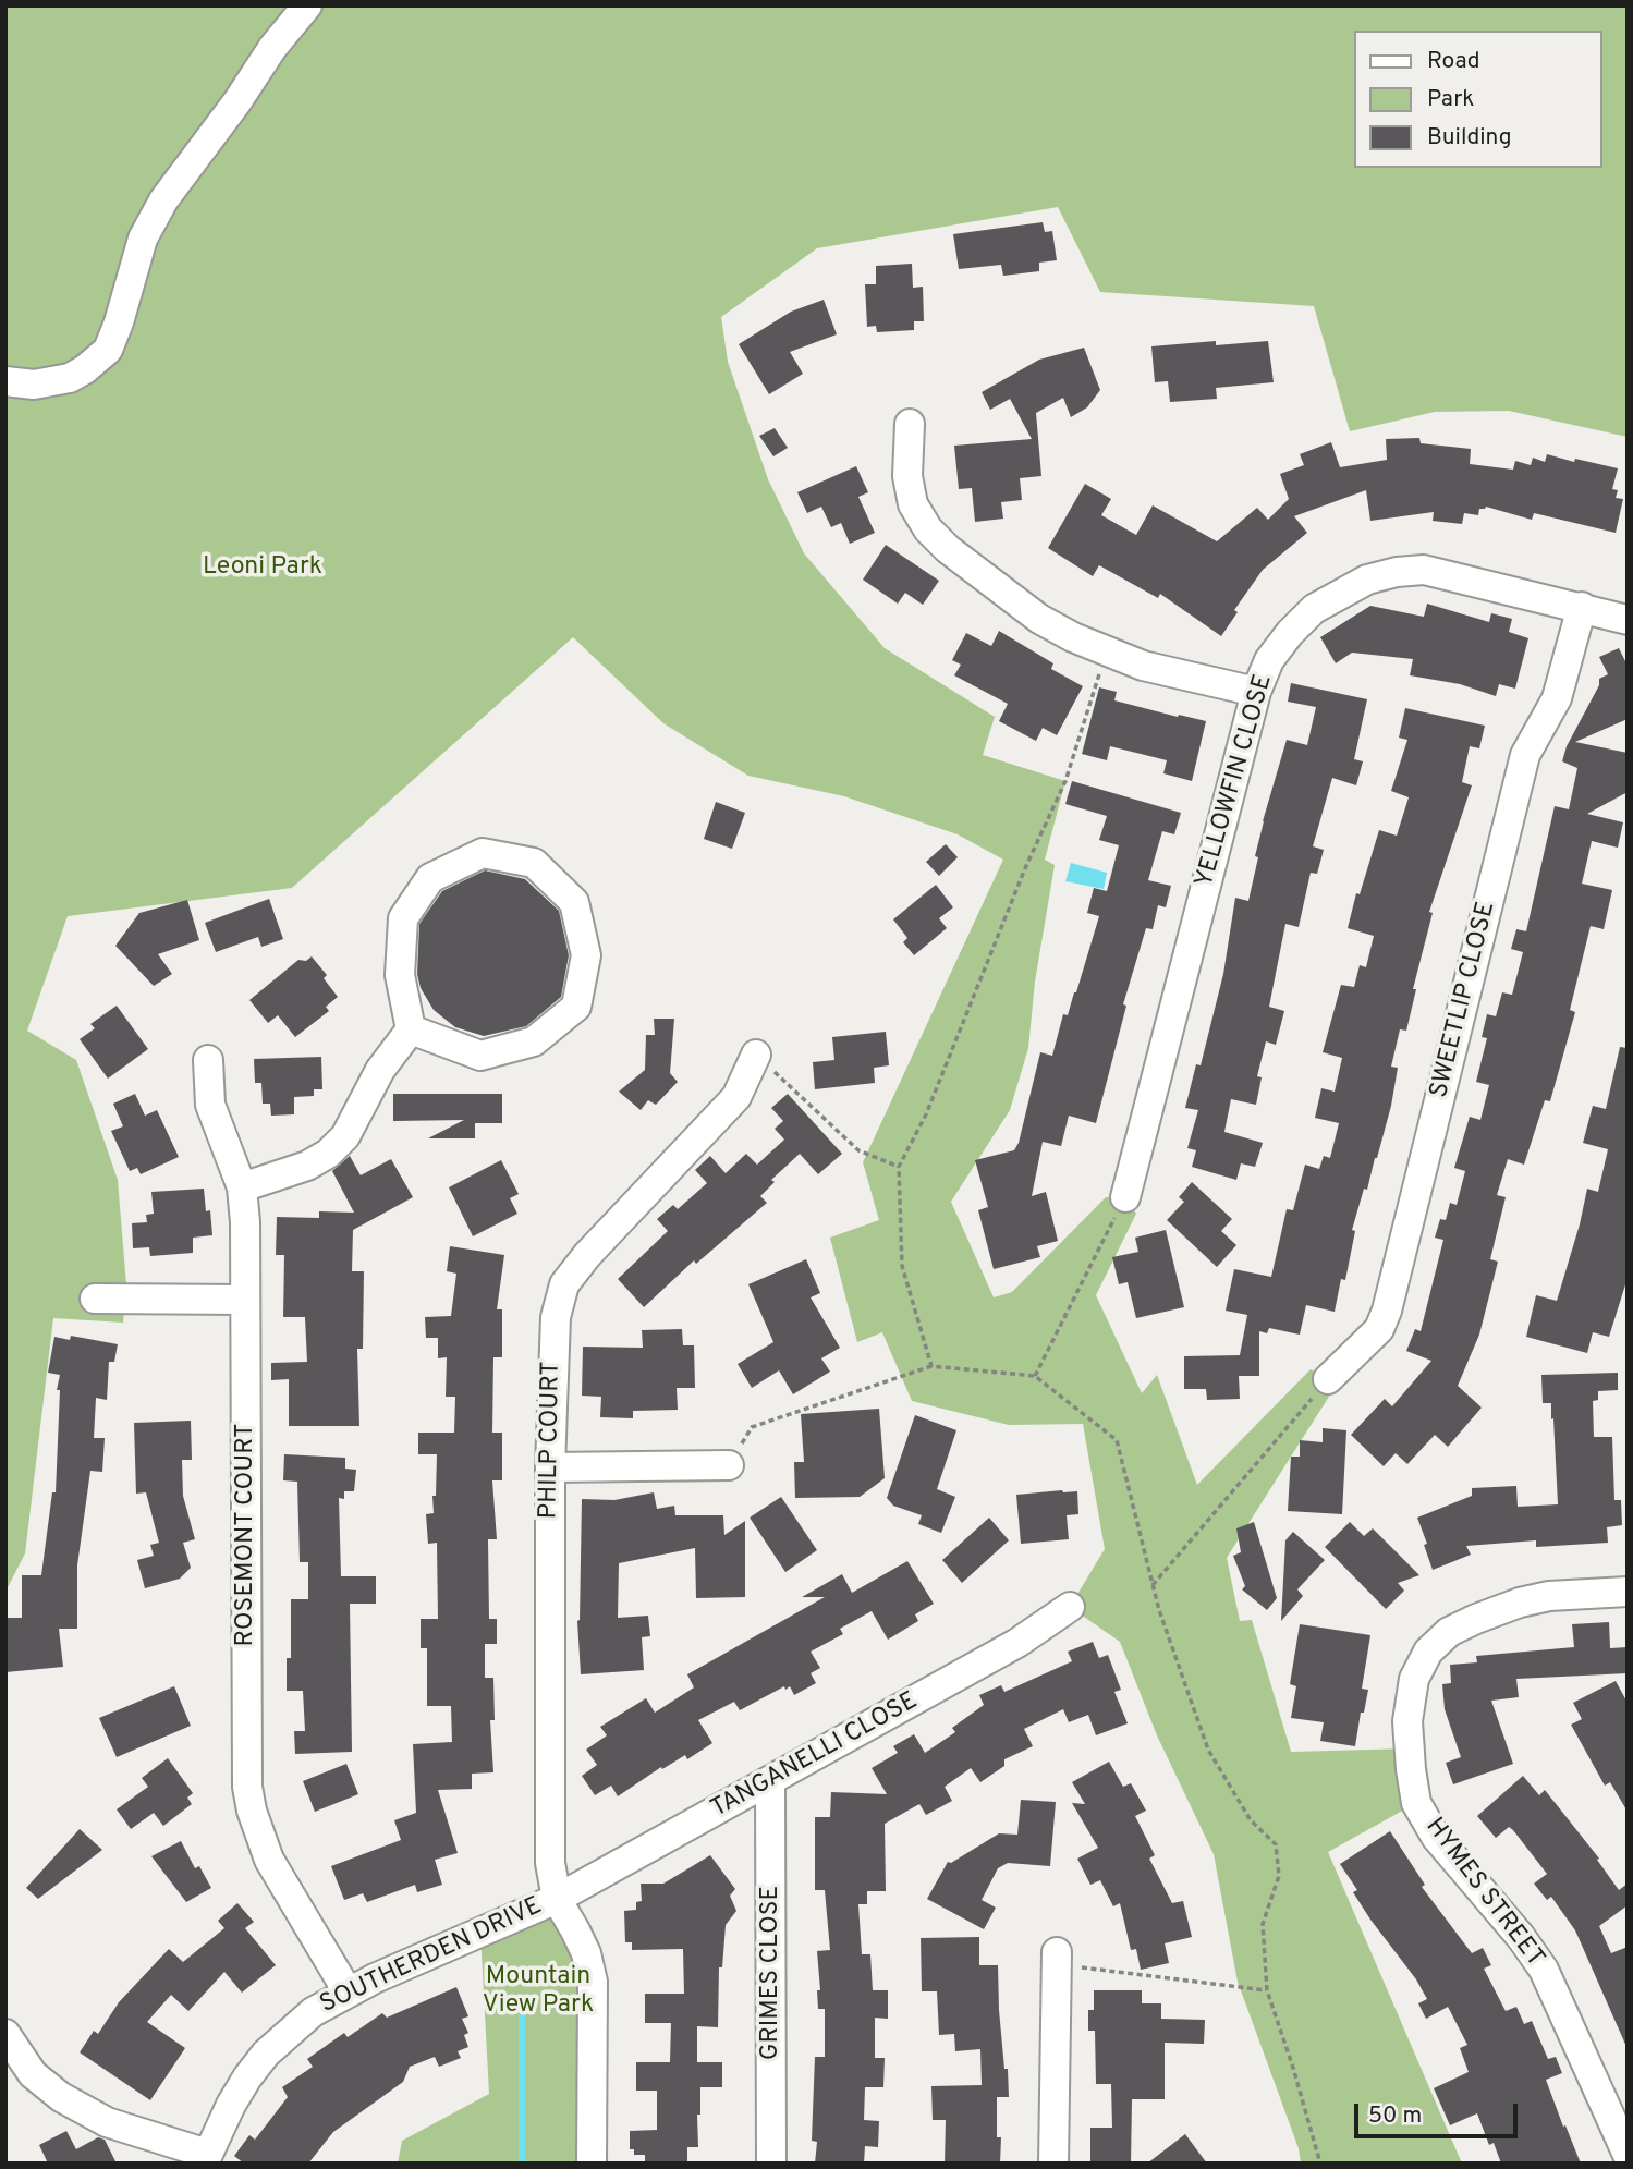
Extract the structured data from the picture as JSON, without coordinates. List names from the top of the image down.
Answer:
{
  "streets": {
    "street": [
      "YELLOWFIN CLOSE",
      "SWEETLIP CLOSE",
      "PHILP COURT",
      "ROSEMONT COURT",
      "TANGANELLI CLOSE",
      "HYMES STREET",
      "SOUTHERDEN DRIVE",
      "GRIMES CLOSE"
    ]
  },
  "crossings": [
    ["YELLOWFIN CLOSE", "SWEETLIP CLOSE"],
    ["PHILP COURT", "TANGANELLI CLOSE"],
    ["PHILP COURT", "SOUTHERDEN DRIVE"],
    ["ROSEMONT COURT", "SOUTHERDEN DRIVE"],
    ["TANGANELLI CLOSE", "SOUTHERDEN DRIVE"],
    ["TANGANELLI CLOSE", "GRIMES CLOSE"]
  ],
  "parks": ["Leoni Park", "Mountain View Park"],
  "legend": ["Road", "Park", "Building"],
  "scale_bar": "50 m"
}
